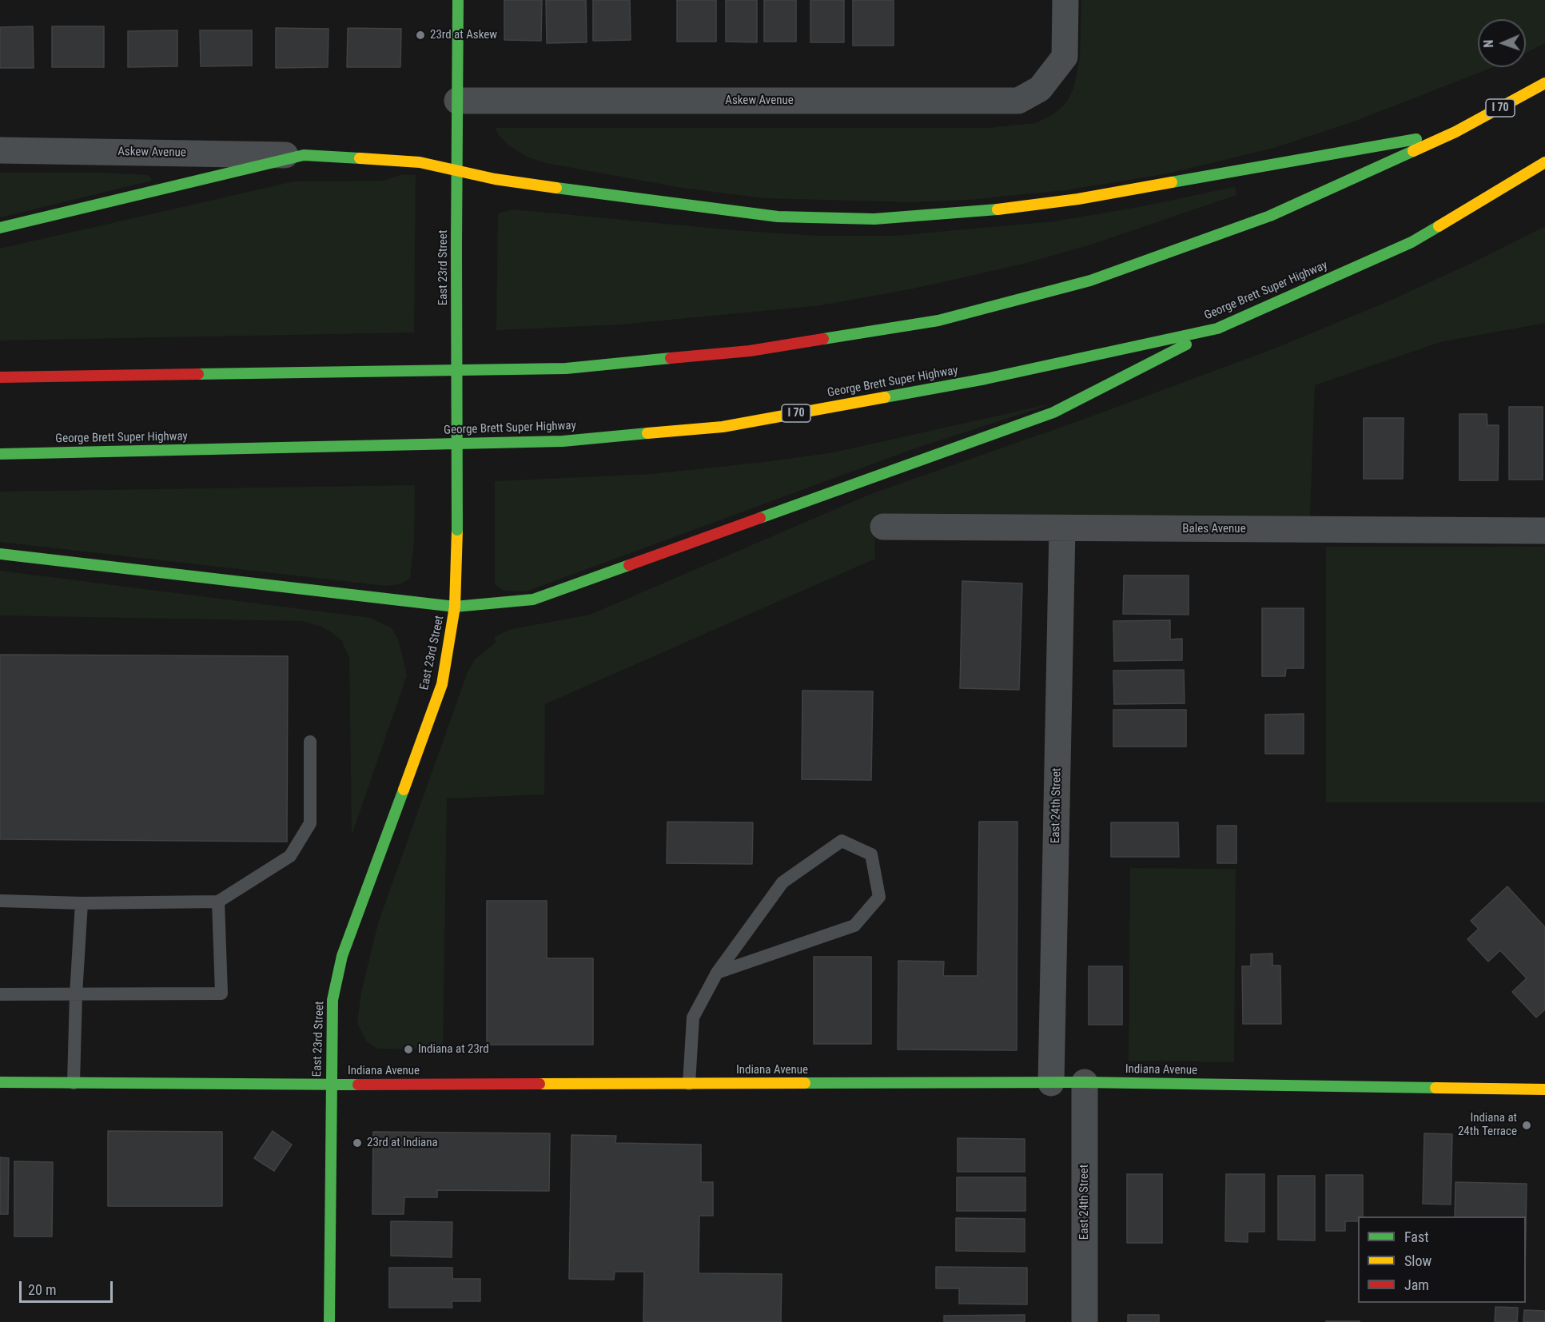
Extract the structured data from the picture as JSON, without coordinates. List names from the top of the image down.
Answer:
{
  "streets": {
    "main road": [
      "I 70",
      "East 23rd Street",
      "George Brett Super Highway",
      "Indiana Avenue"
    ],
    "street": ["Askew Avenue", "Bales Avenue", "East 24th Street"]
  },
  "crossings": [
    ["Askew Avenue", "East 23rd Street"],
    ["East 23rd Street", "Indiana Avenue"],
    ["Bales Avenue", "East 24th Street"],
    ["East 24th Street", "Indiana Avenue"]
  ],
  "places": [
    "23rd at Askew",
    "Indiana at 23rd",
    "Indiana at 24th Terrace",
    "23rd at Indiana"
  ],
  "legend": ["Fast", "Slow", "Jam"],
  "scale_bar": "20 m",
  "north": "left"
}
